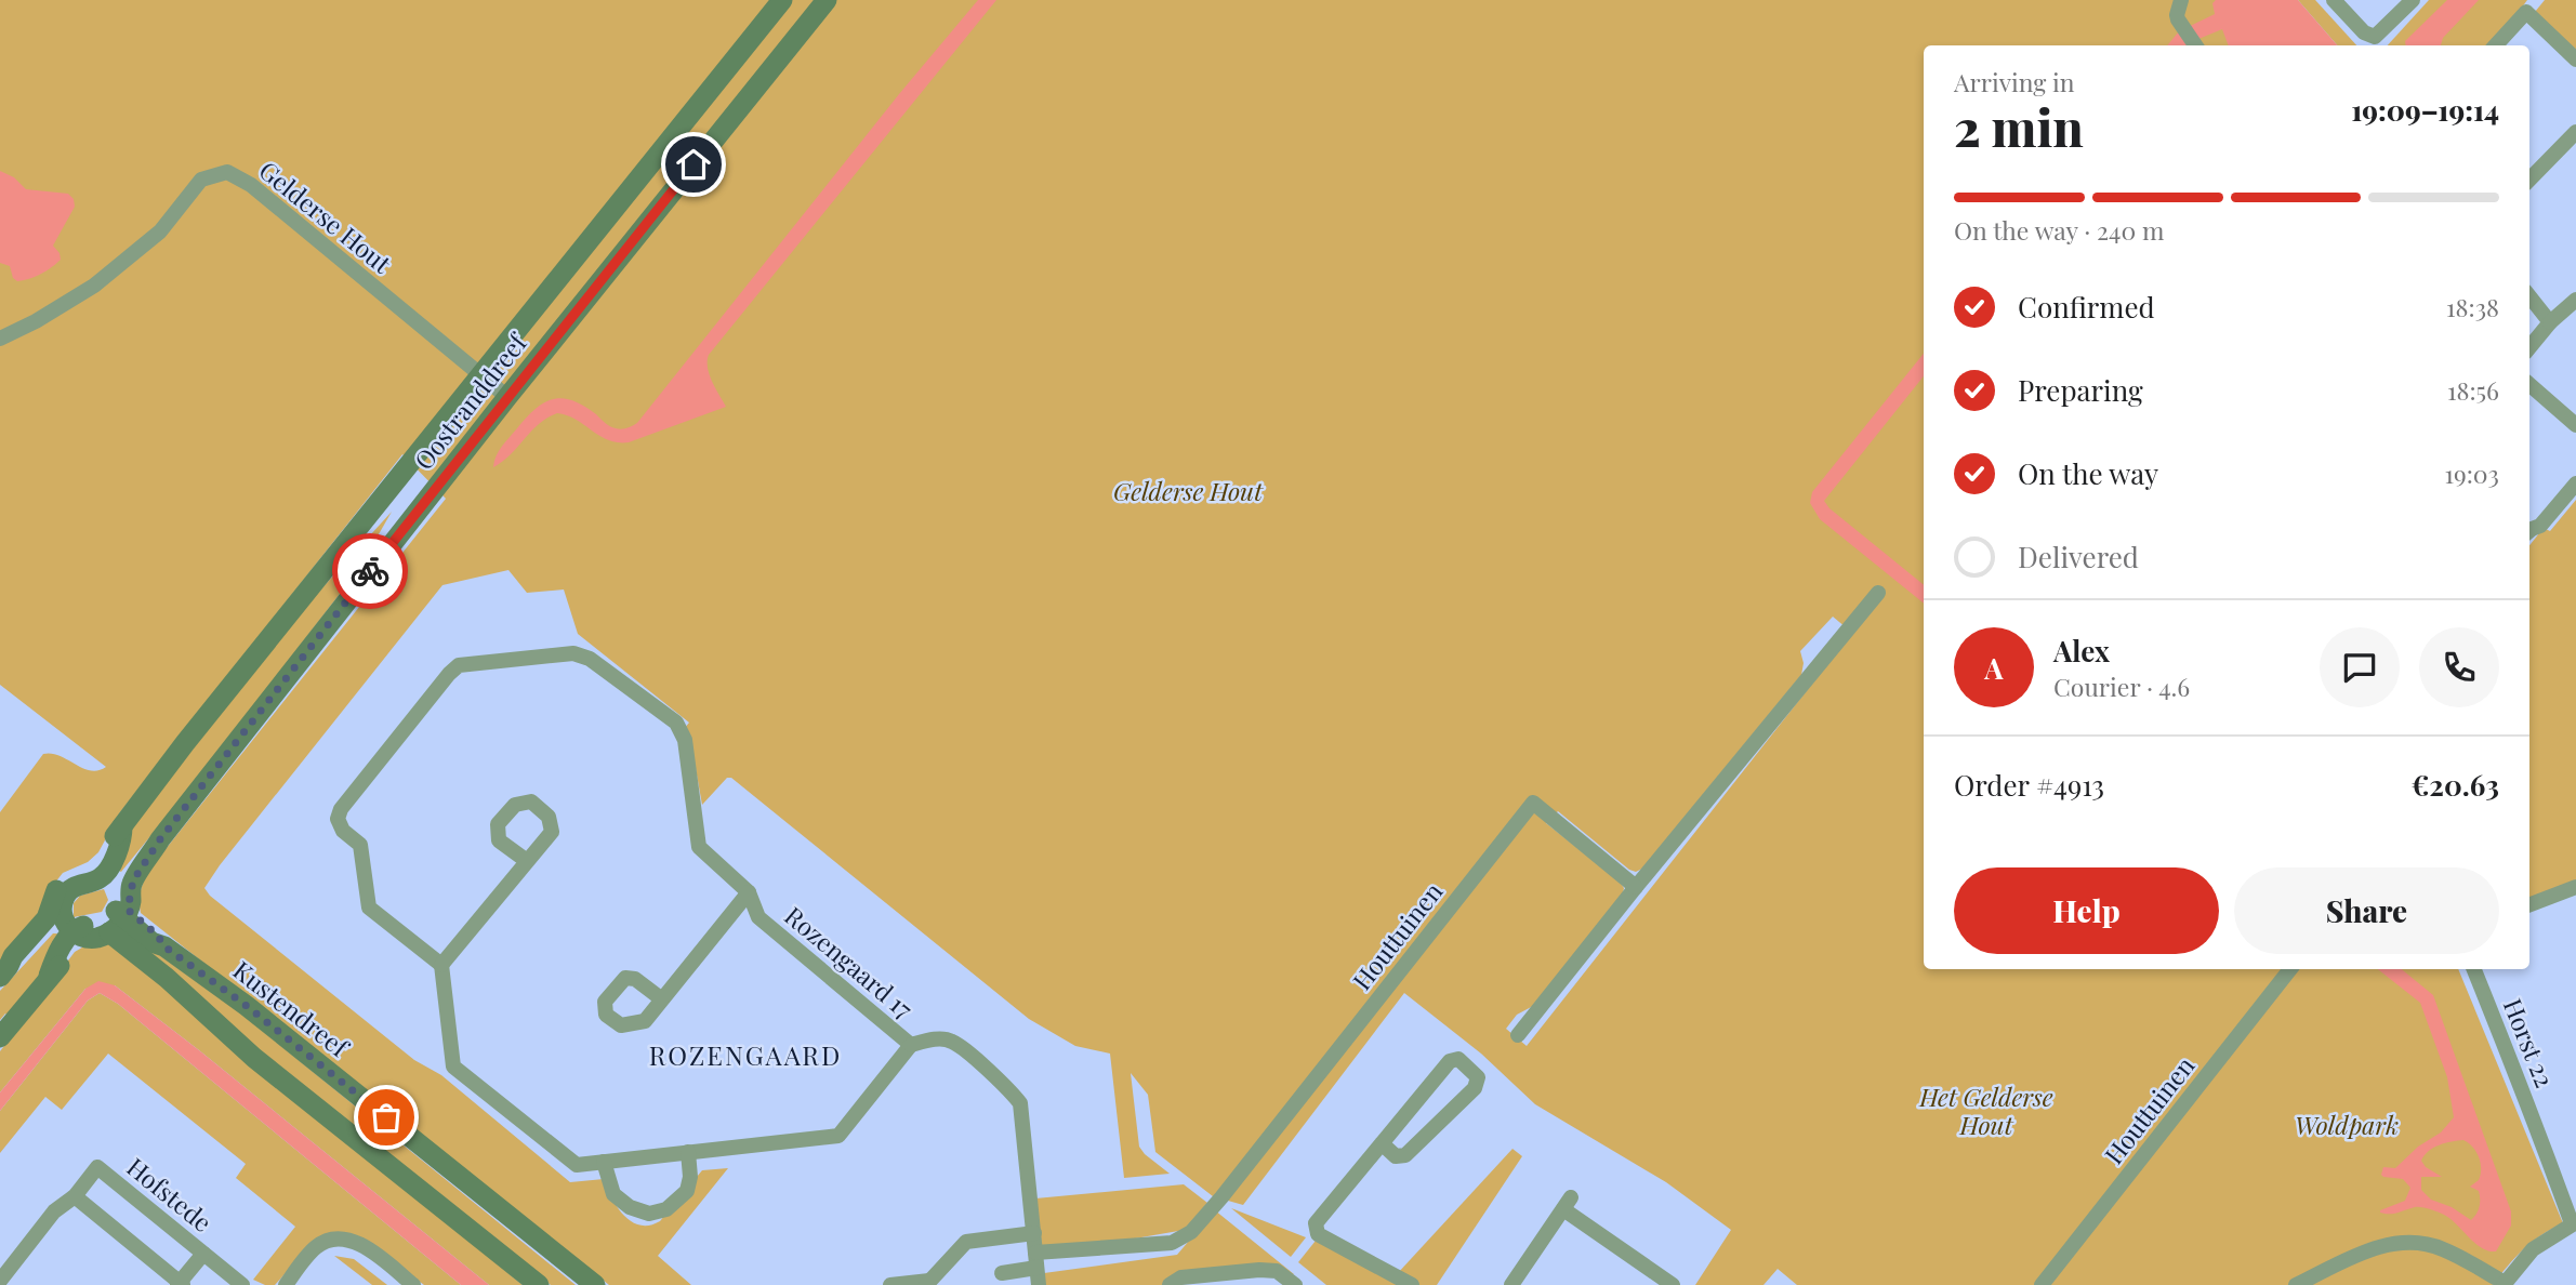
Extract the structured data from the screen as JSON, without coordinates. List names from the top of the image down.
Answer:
{
  "streets": {
    "main road": ["Oostranddreef", "Kustendreef"],
    "street": [
      "Gelderse Hout",
      "Houttuinen",
      "Rozengaard 17",
      "Horst 22",
      "Hofstede"
    ]
  },
  "crossings": [
    ["Gelderse Hout", "Oostranddreef"],
    ["Oostranddreef", "Kustendreef"]
  ],
  "districts": ["ROZENGAARD"],
  "parks": ["Gelderse Hout", "Het Gelderse Hout", "Woldpark"],
  "page": {
    "heading": ["2 min", "Arriving in", "19:09–19:14"],
    "panel": [
      "Alex",
      "Courier · 4.6",
      "Order #4913",
      "€20.63"
    ],
    "bar": "On the way · 240 m",
    "list": [
      ["Confirmed", "18:38"],
      ["Preparing", "18:56"],
      ["On the way", "19:03"],
      "Delivered"
    ],
    "round": "A",
    "buttons": ["Help", "Share"]
  }
}
